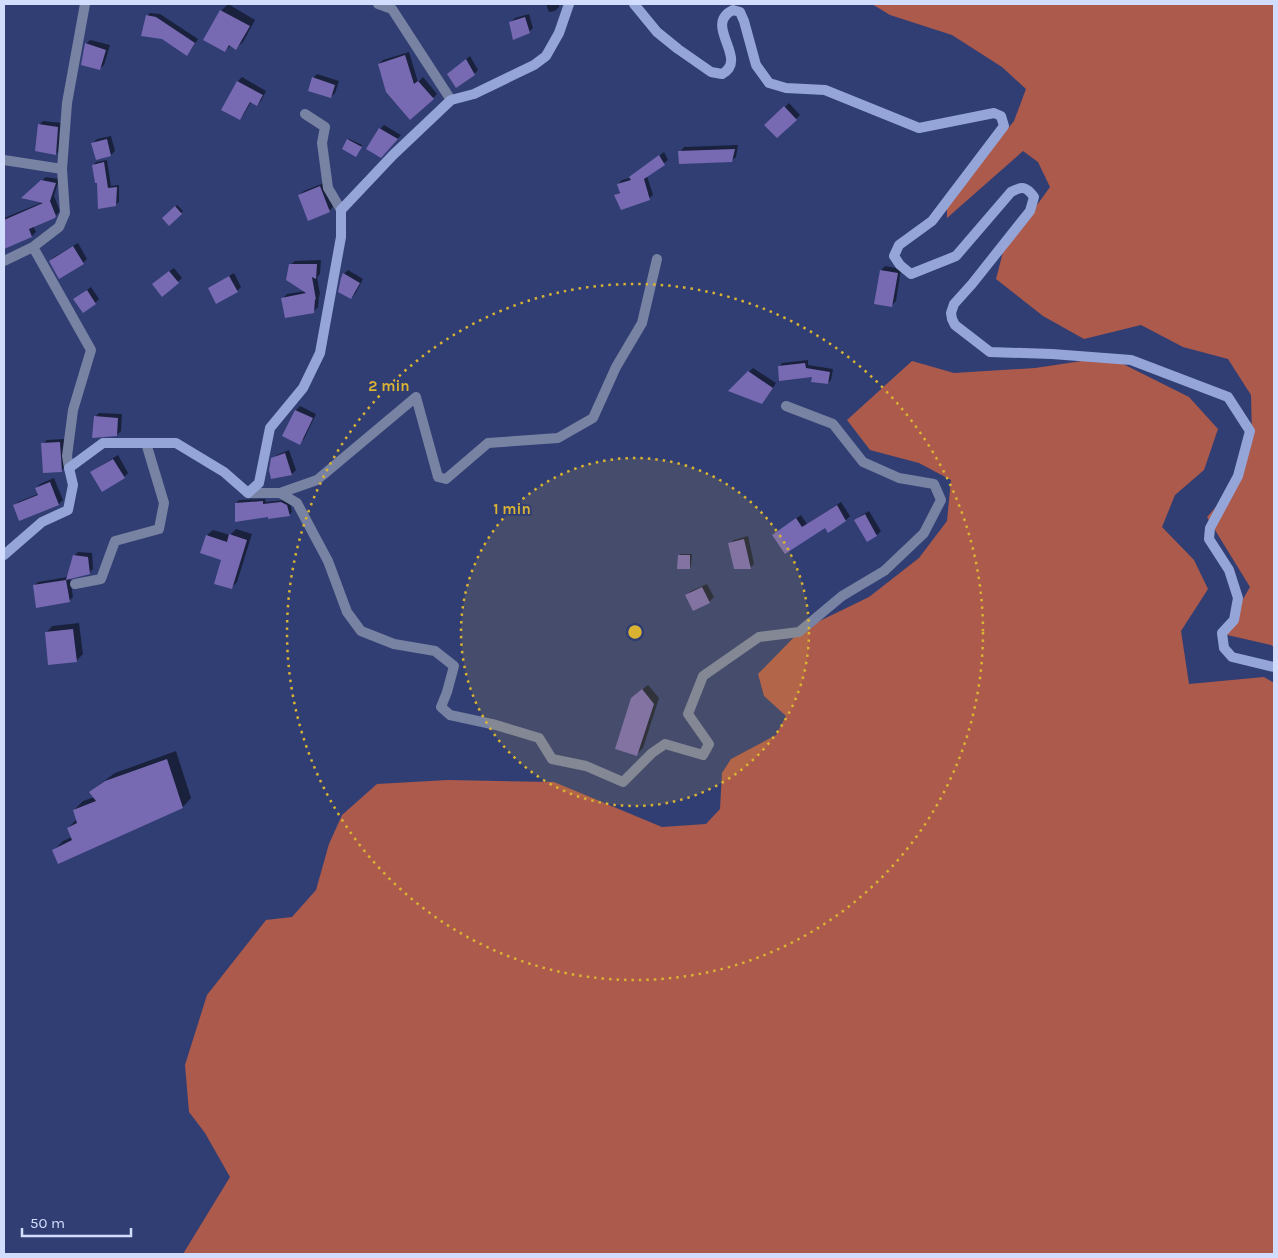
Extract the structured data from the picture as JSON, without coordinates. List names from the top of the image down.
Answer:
{
  "scale_bar": "50 m",
  "rings": ["2 min", "1 min"]
}
